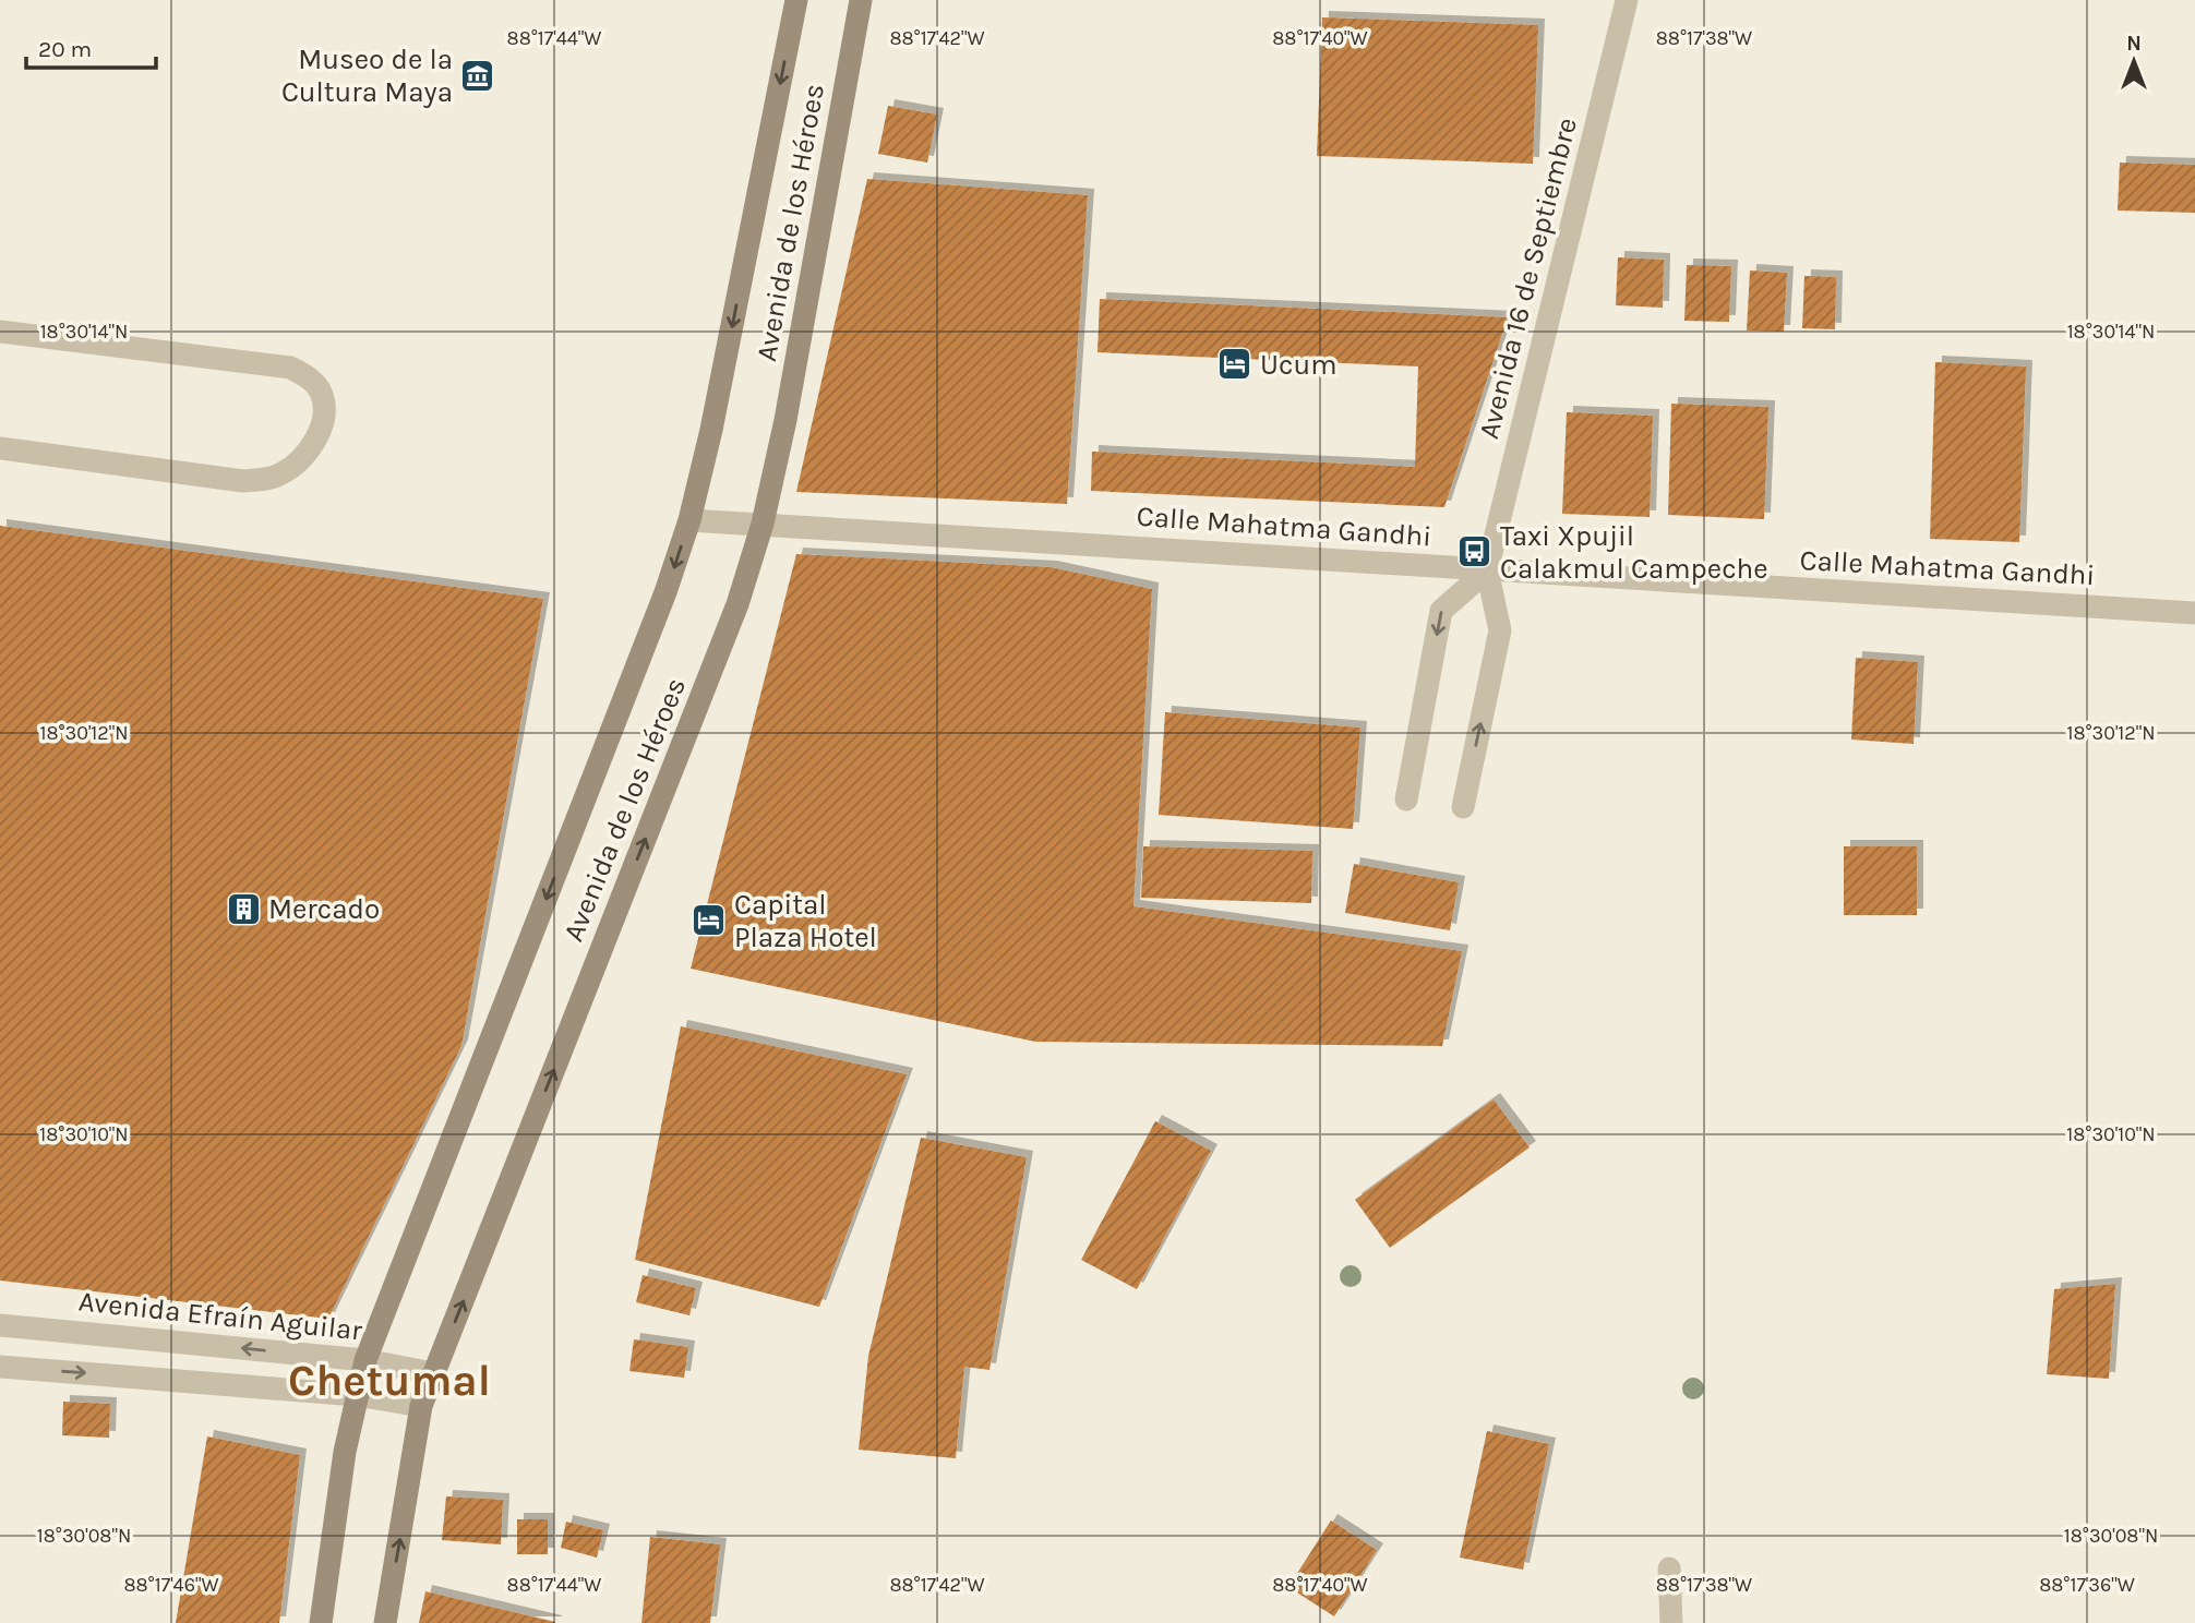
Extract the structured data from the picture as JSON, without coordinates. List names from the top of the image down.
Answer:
{
  "streets": {
    "street": [
      "Avenida de los Héroes",
      "Avenida 16 de Septiembre",
      "Calle Mahatma Gandhi",
      "Avenida Efraín Aguilar"
    ]
  },
  "crossings": [
    ["Avenida de los Héroes", "Calle Mahatma Gandhi"],
    ["Avenida de los Héroes", "Avenida Efraín Aguilar"],
    ["Avenida 16 de Septiembre", "Calle Mahatma Gandhi"]
  ],
  "districts": ["Chetumal"],
  "places": {
    "museum": ["Museo de la Cultura Maya"],
    "hotel": ["Ucum", "Capital Plaza Hotel"],
    "bus stop": ["Taxi Xpujil Calakmul Campeche"],
    "building": ["Mercado"]
  },
  "scale_bar": "20 m",
  "north": "top",
  "coordinates": [
    "88°17'44\"W",
    "88°17'42\"W",
    "88°17'40\"W",
    "88°17'38\"W",
    "18°30'14\"N",
    "18°30'12\"N",
    "18°30'10\"N",
    "18°30'08\"N",
    "88°17'46\"W",
    "88°17'36\"W"
  ]
}
